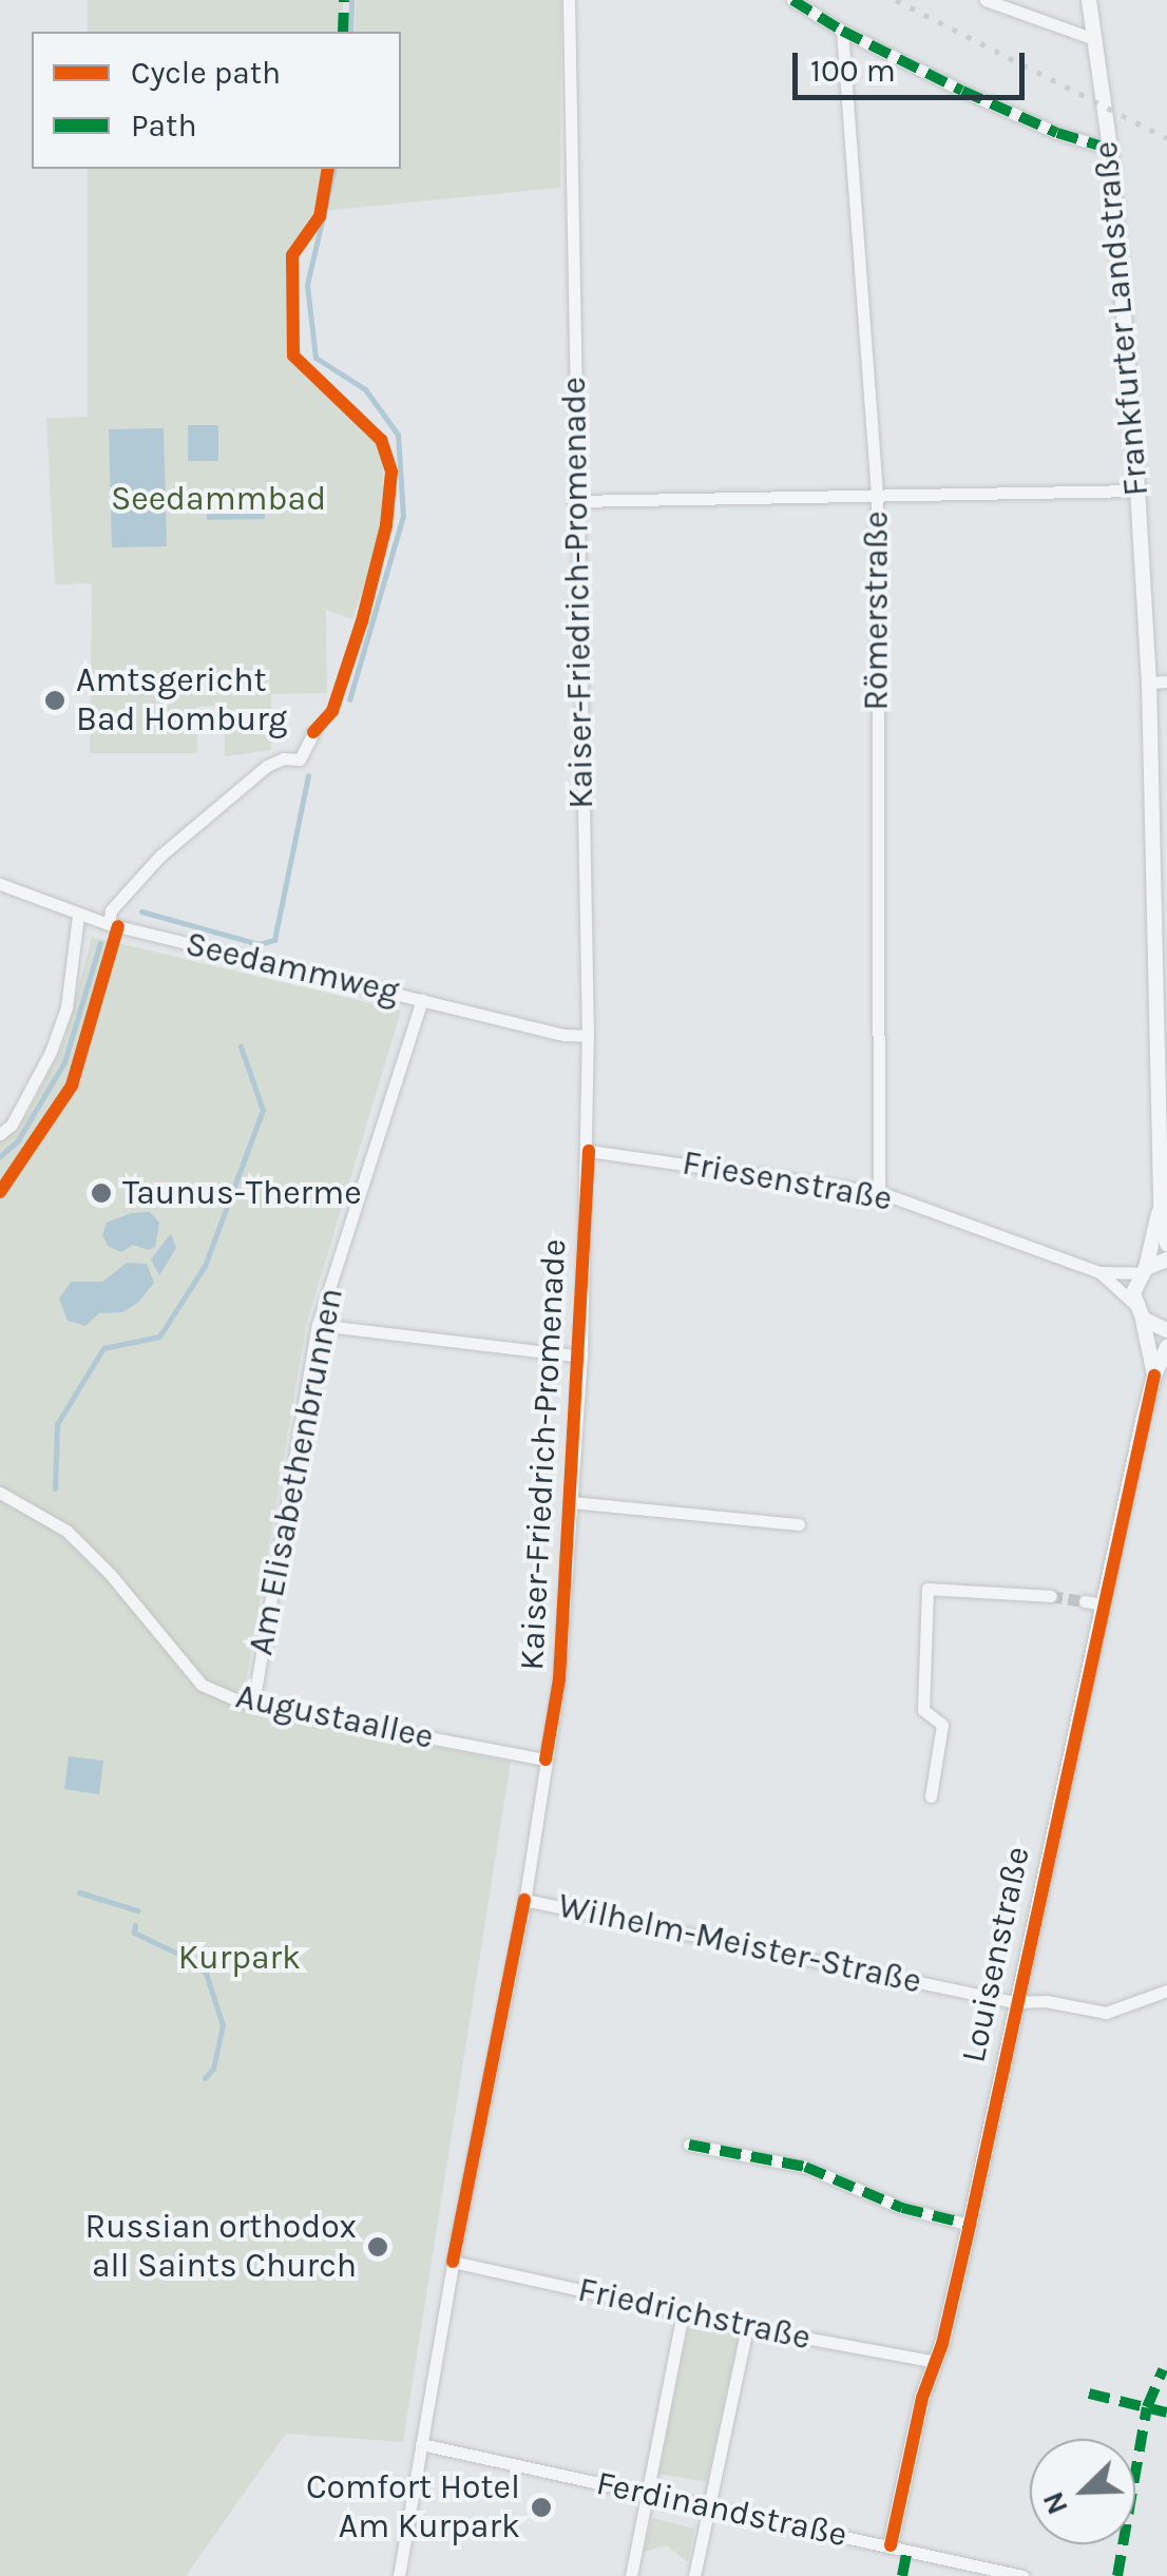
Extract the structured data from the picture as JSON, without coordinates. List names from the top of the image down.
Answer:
{
  "streets": {
    "street": [
      "Frankfurter Landstraße",
      "Kaiser-Friedrich-Promenade",
      "Römerstraße",
      "Seedammweg",
      "Friesenstraße",
      "Am Elisabethenbrunnen",
      "Augustaallee",
      "Wilhelm-Meister-Straße",
      "Louisenstraße",
      "Friedrichstraße",
      "Ferdinandstraße"
    ]
  },
  "crossings": [
    ["Frankfurter Landstraße", "Friesenstraße"],
    ["Frankfurter Landstraße", "Louisenstraße"],
    ["Kaiser-Friedrich-Promenade", "Seedammweg"],
    ["Kaiser-Friedrich-Promenade", "Friesenstraße"],
    ["Kaiser-Friedrich-Promenade", "Augustaallee"],
    ["Kaiser-Friedrich-Promenade", "Wilhelm-Meister-Straße"],
    ["Kaiser-Friedrich-Promenade", "Friedrichstraße"],
    ["Kaiser-Friedrich-Promenade", "Ferdinandstraße"],
    ["Römerstraße", "Friesenstraße"],
    ["Seedammweg", "Am Elisabethenbrunnen"],
    ["Friesenstraße", "Louisenstraße"],
    ["Am Elisabethenbrunnen", "Augustaallee"],
    ["Wilhelm-Meister-Straße", "Louisenstraße"],
    ["Louisenstraße", "Friedrichstraße"],
    ["Louisenstraße", "Ferdinandstraße"]
  ],
  "parks": ["Seedammbad", "Kurpark"],
  "places": [
    "Amtsgericht Bad Homburg",
    "Taunus-Therme",
    "Russian orthodox all Saints Church",
    "Comfort Hotel Am Kurpark"
  ],
  "legend": ["Cycle path", "Path"],
  "scale_bar": "100 m",
  "north": "bottom left"
}
